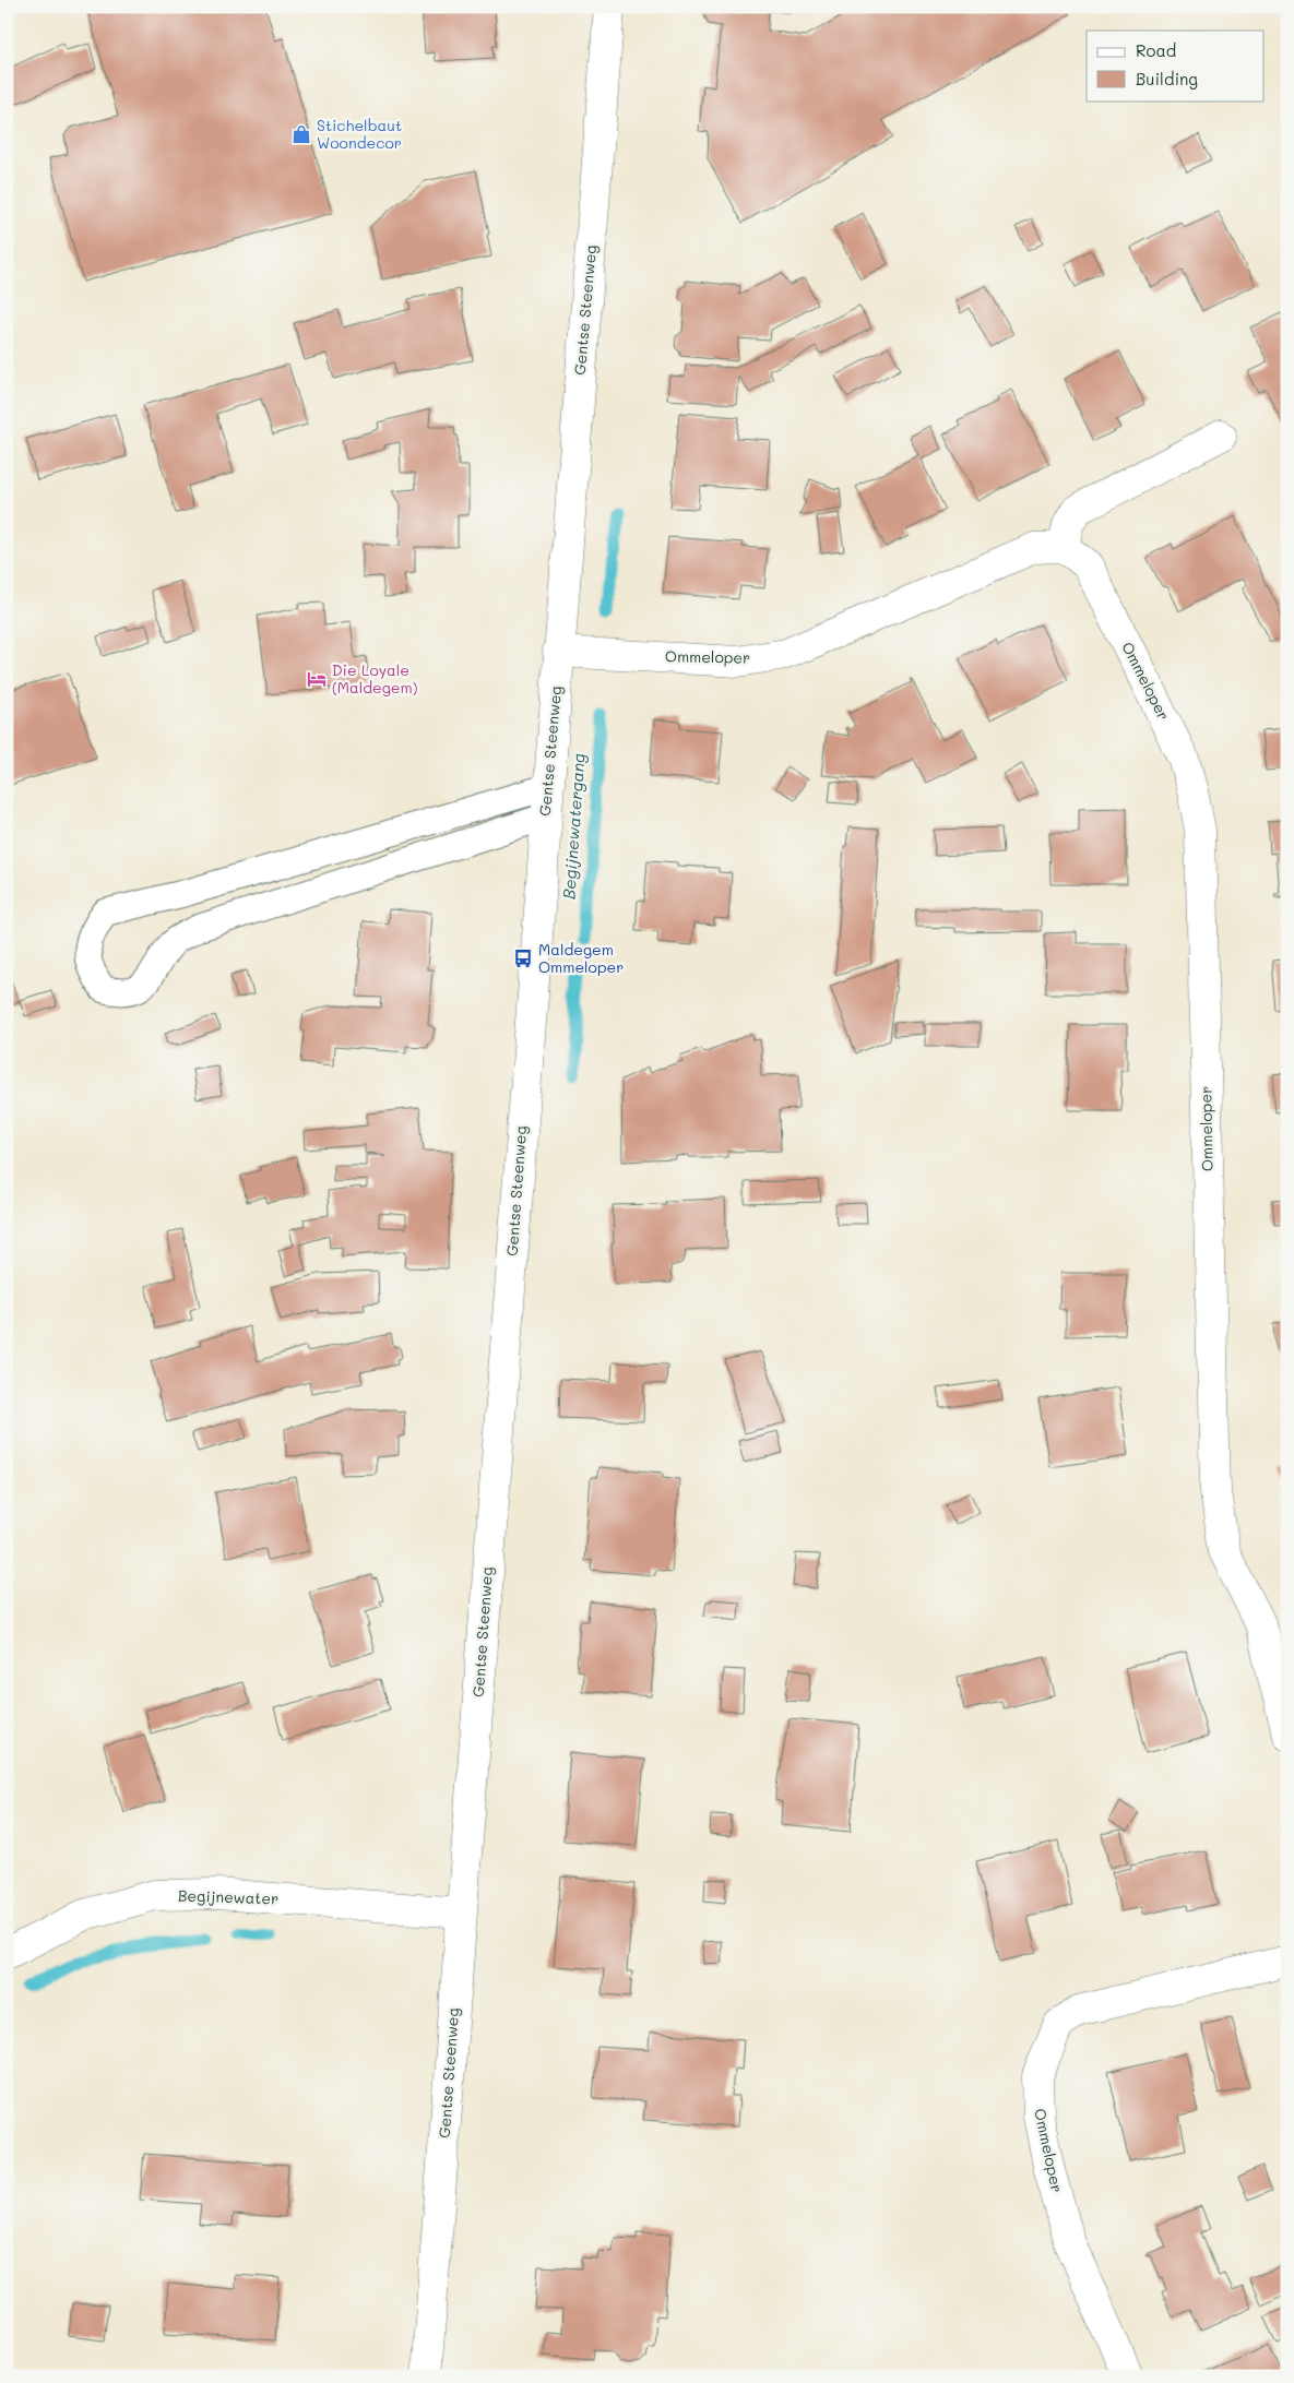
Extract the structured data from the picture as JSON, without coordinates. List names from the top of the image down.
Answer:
{
  "streets": {
    "street": ["Gentse Steenweg", "Ommeloper", "Begijnewater"]
  },
  "crossings": [
    ["Gentse Steenweg", "Ommeloper"],
    ["Gentse Steenweg", "Begijnewater"]
  ],
  "water": ["Begijnewatergang"],
  "places": {
    "shop": ["Stichelbaut Woondecor"],
    "hotel": ["Die Loyale (Maldegem)"],
    "bus stop": ["Maldegem Ommeloper"]
  },
  "legend": ["Road", "Building"]
}
